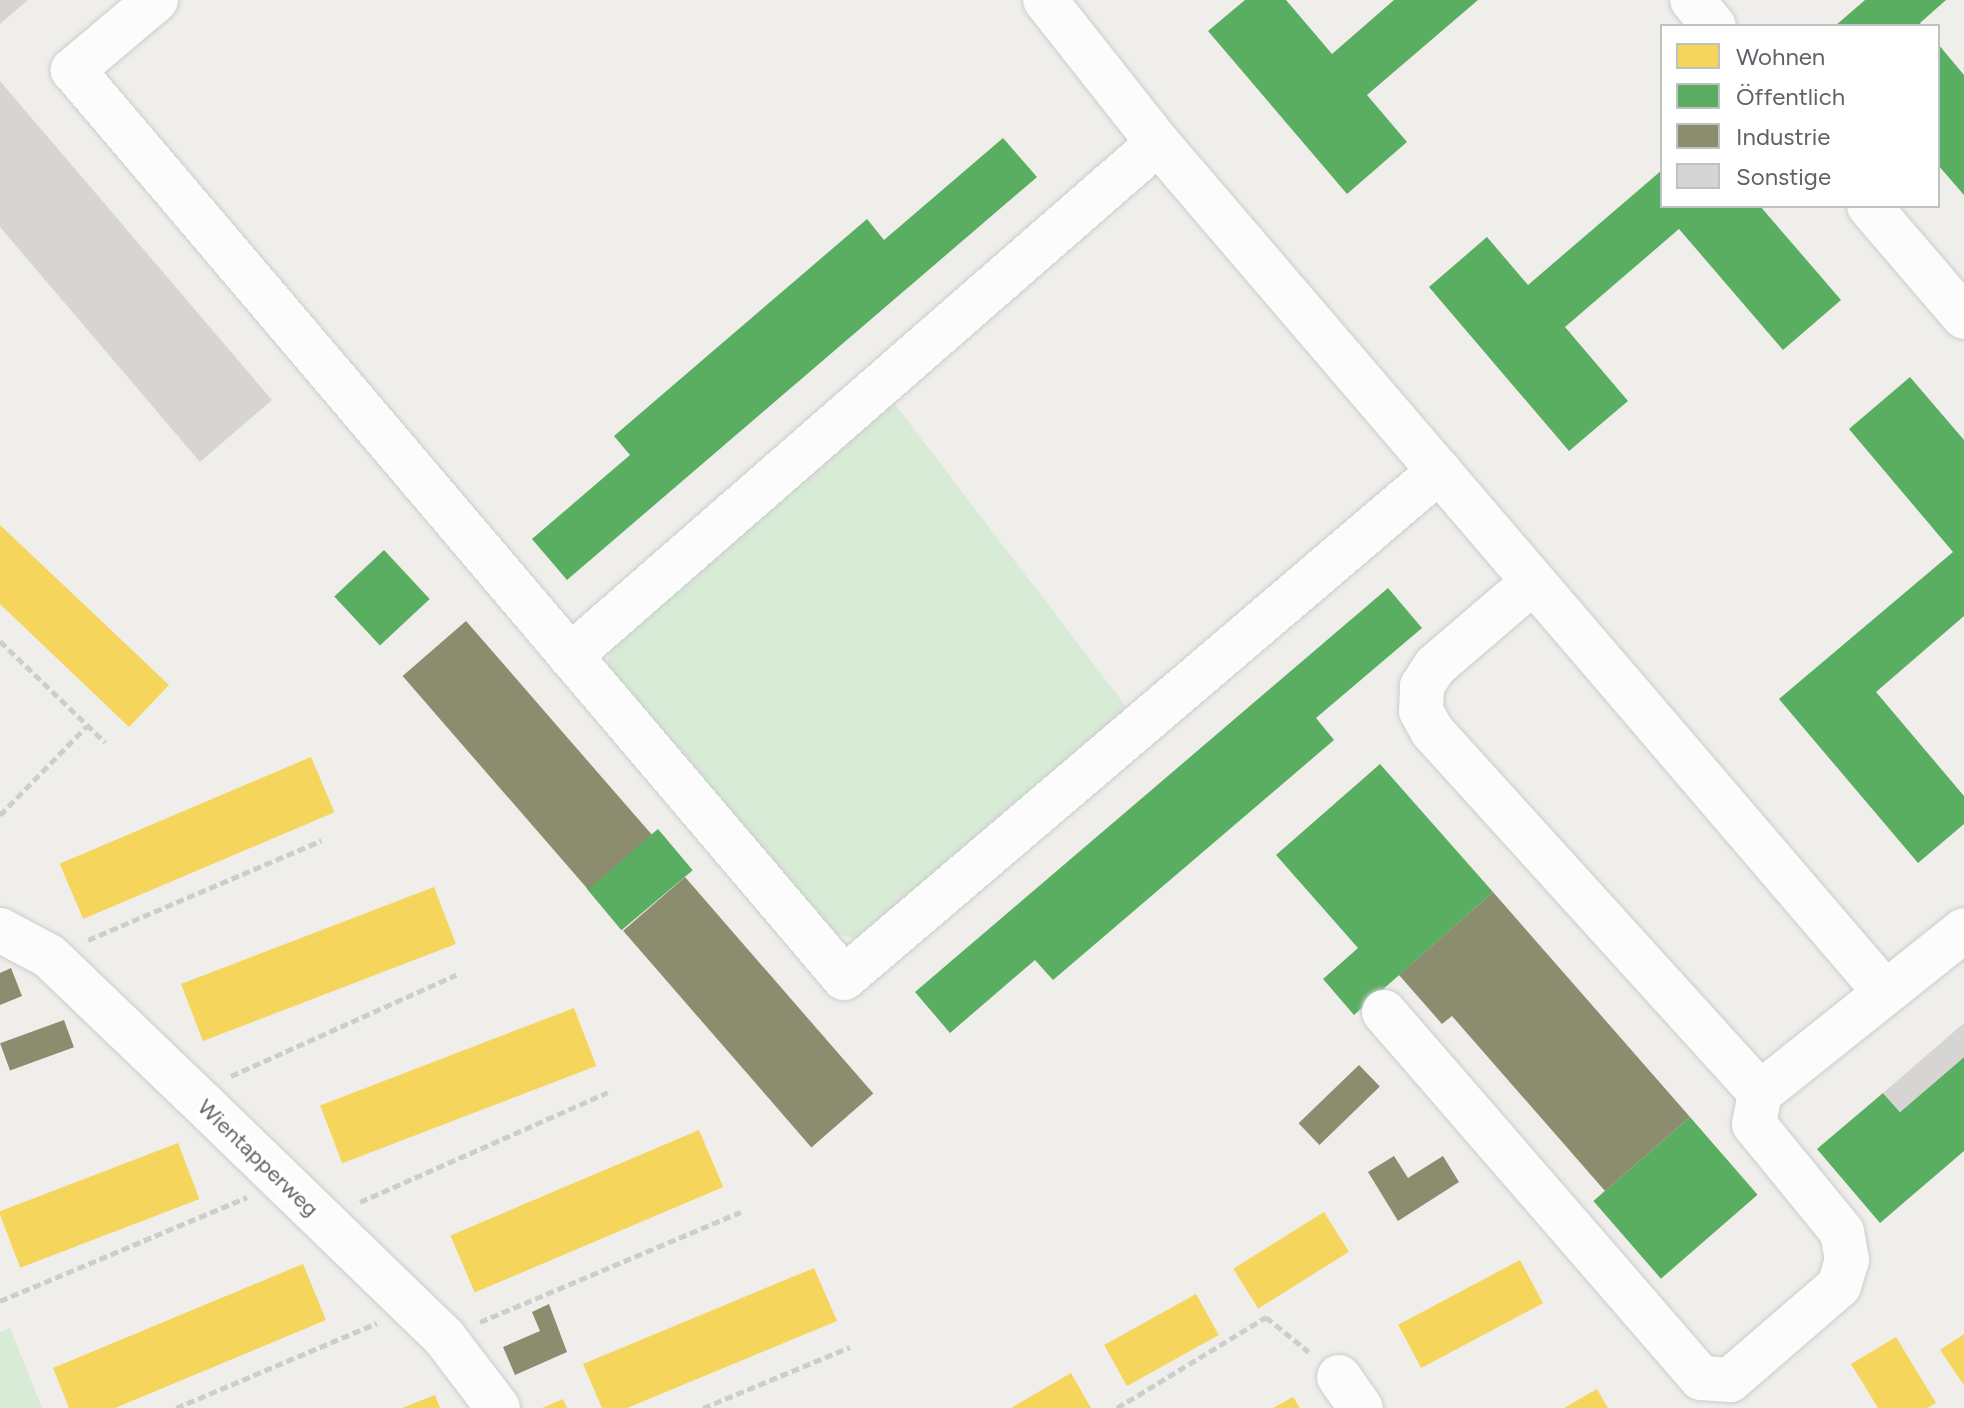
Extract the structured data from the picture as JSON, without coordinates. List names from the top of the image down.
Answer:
{
  "streets": {
    "street": ["Wientapperweg"]
  },
  "legend": [
    "Wohnen",
    "Öffentlich",
    "Industrie",
    "Sonstige"
  ]
}
